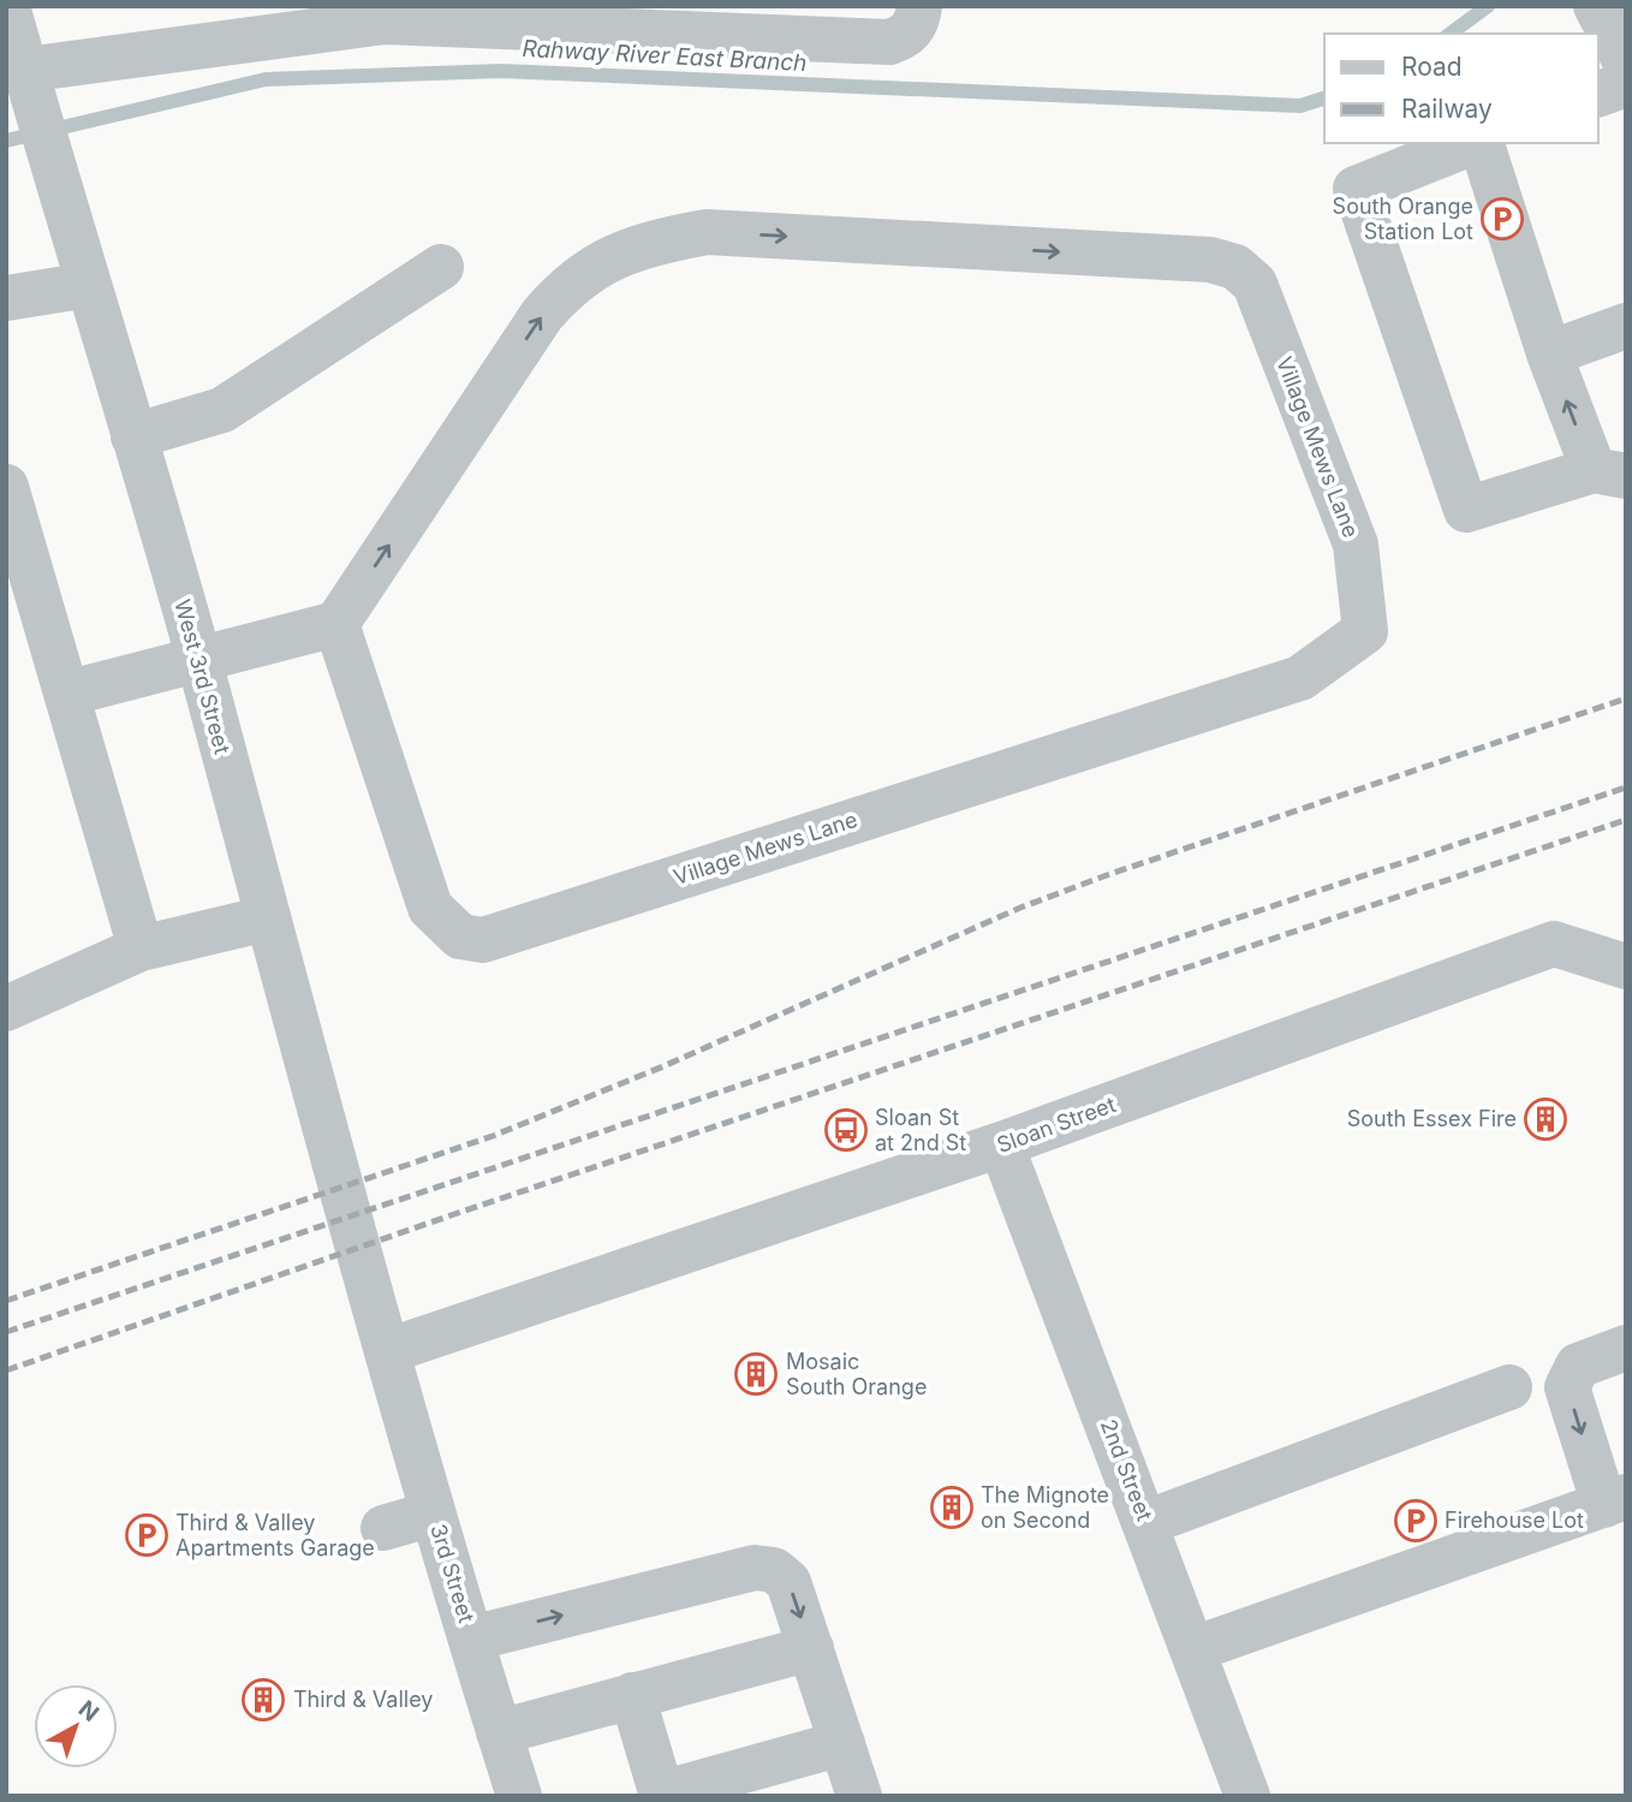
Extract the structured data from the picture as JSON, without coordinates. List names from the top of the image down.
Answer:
{
  "streets": {
    "street": [
      "Village Mews Lane",
      "West 3rd Street",
      "Sloan Street",
      "2nd Street",
      "3rd Street"
    ]
  },
  "crossings": [
    ["West 3rd Street", "Sloan Street"],
    ["West 3rd Street", "3rd Street"],
    ["Sloan Street", "2nd Street"],
    ["Sloan Street", "3rd Street"]
  ],
  "water": ["Rahway River East Branch"],
  "places": {
    "parking": ["South Orange Station Lot", "Firehouse Lot", "Third & Valley Apartments Garage"],
    "building": [
      "South Essex Fire",
      "Mosaic South Orange",
      "The Mignote on Second",
      "Third & Valley"
    ],
    "bus stop": ["Sloan St at 2nd St"]
  },
  "legend": ["Road", "Railway"],
  "north": "top right"
}
